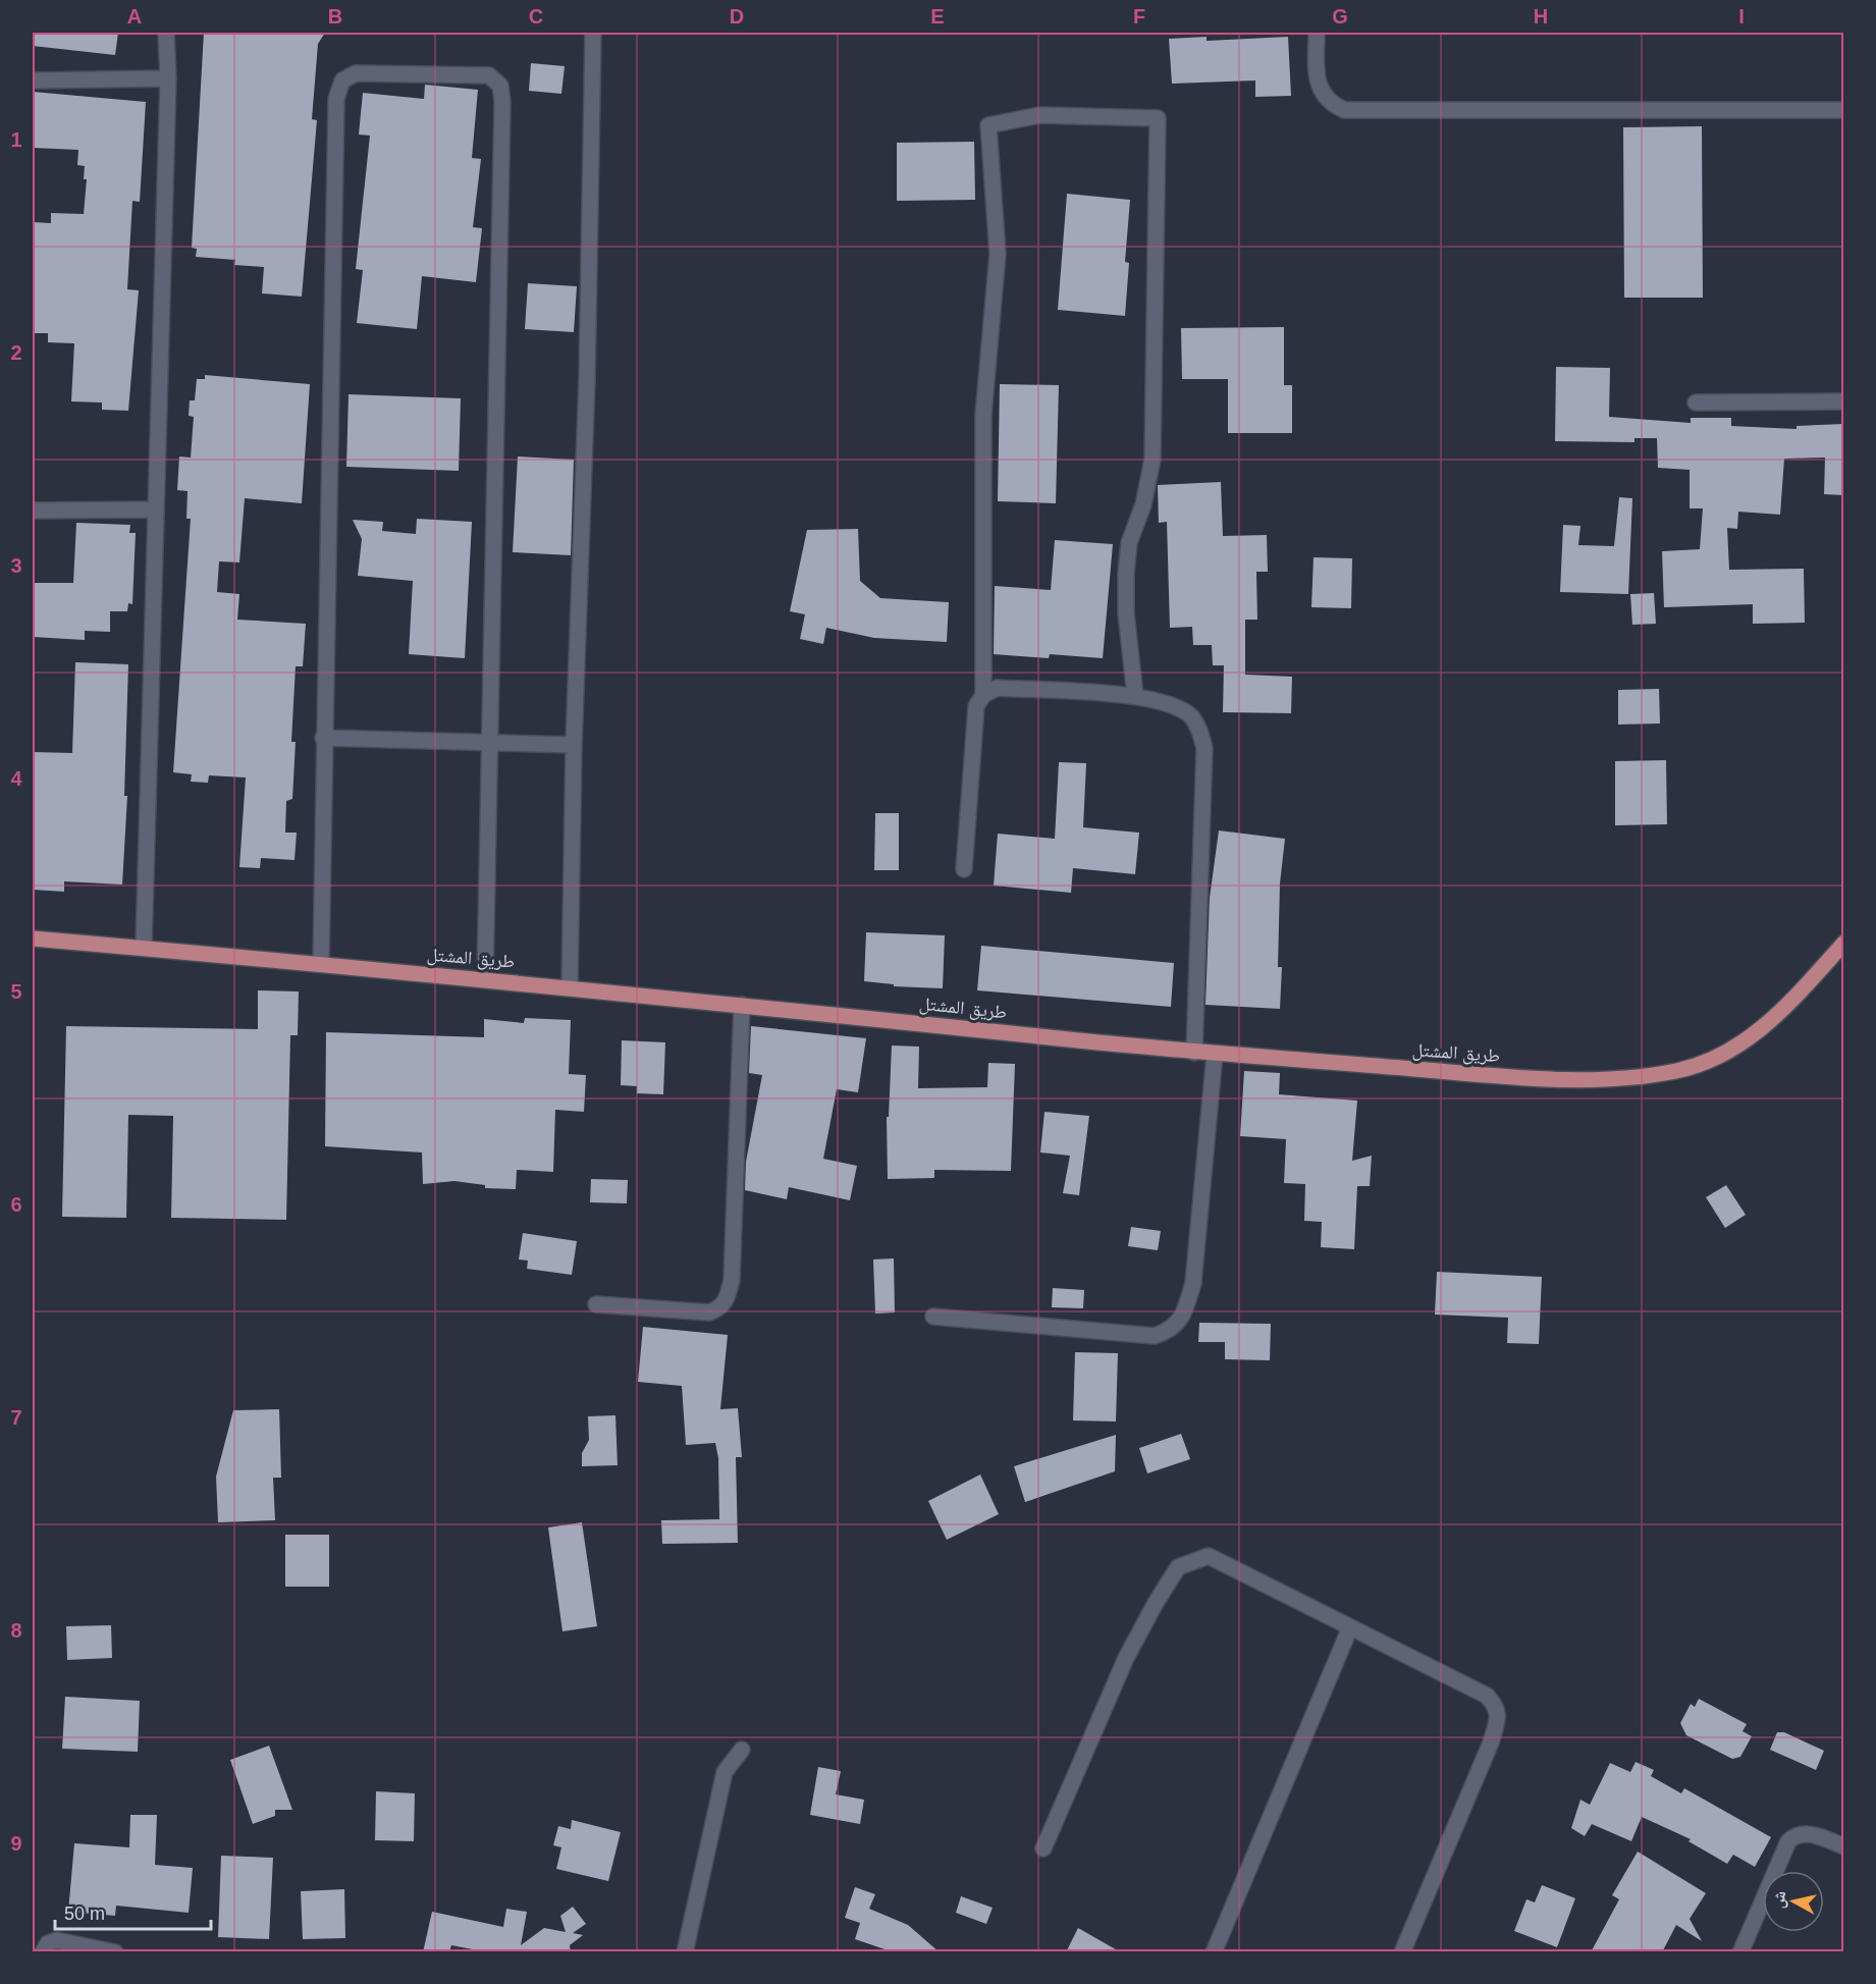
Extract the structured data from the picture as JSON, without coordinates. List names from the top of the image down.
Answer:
{
  "streets": {
    "main road": ["طريق المشتل"]
  },
  "scale_bar": "50 m",
  "north": "left",
  "grid": {
    "columns": [
      "A",
      "B",
      "C",
      "D",
      "E",
      "F",
      "G",
      "H",
      "I"
    ],
    "rows": [
      "1",
      "2",
      "3",
      "4",
      "5",
      "6",
      "7",
      "8",
      "9"
    ]
  }
}
